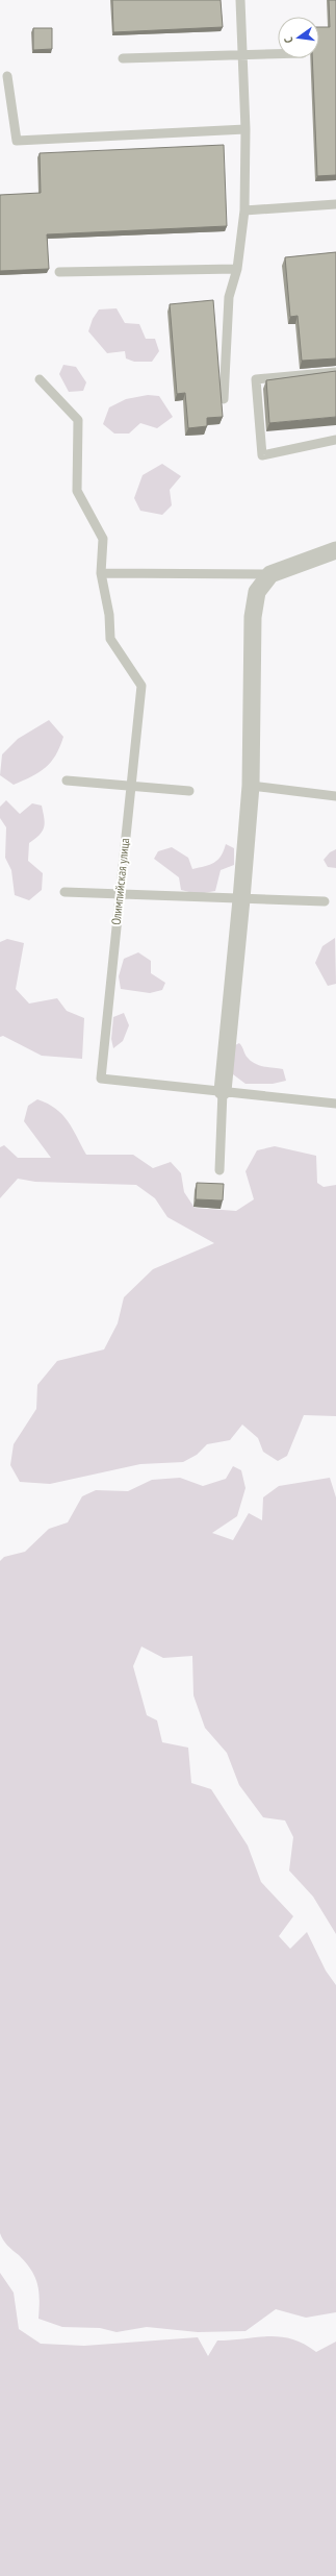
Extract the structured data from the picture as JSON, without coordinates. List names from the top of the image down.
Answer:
{
  "streets": {
    "lane": ["Олимпийская улица"]
  },
  "north": "left"
}
